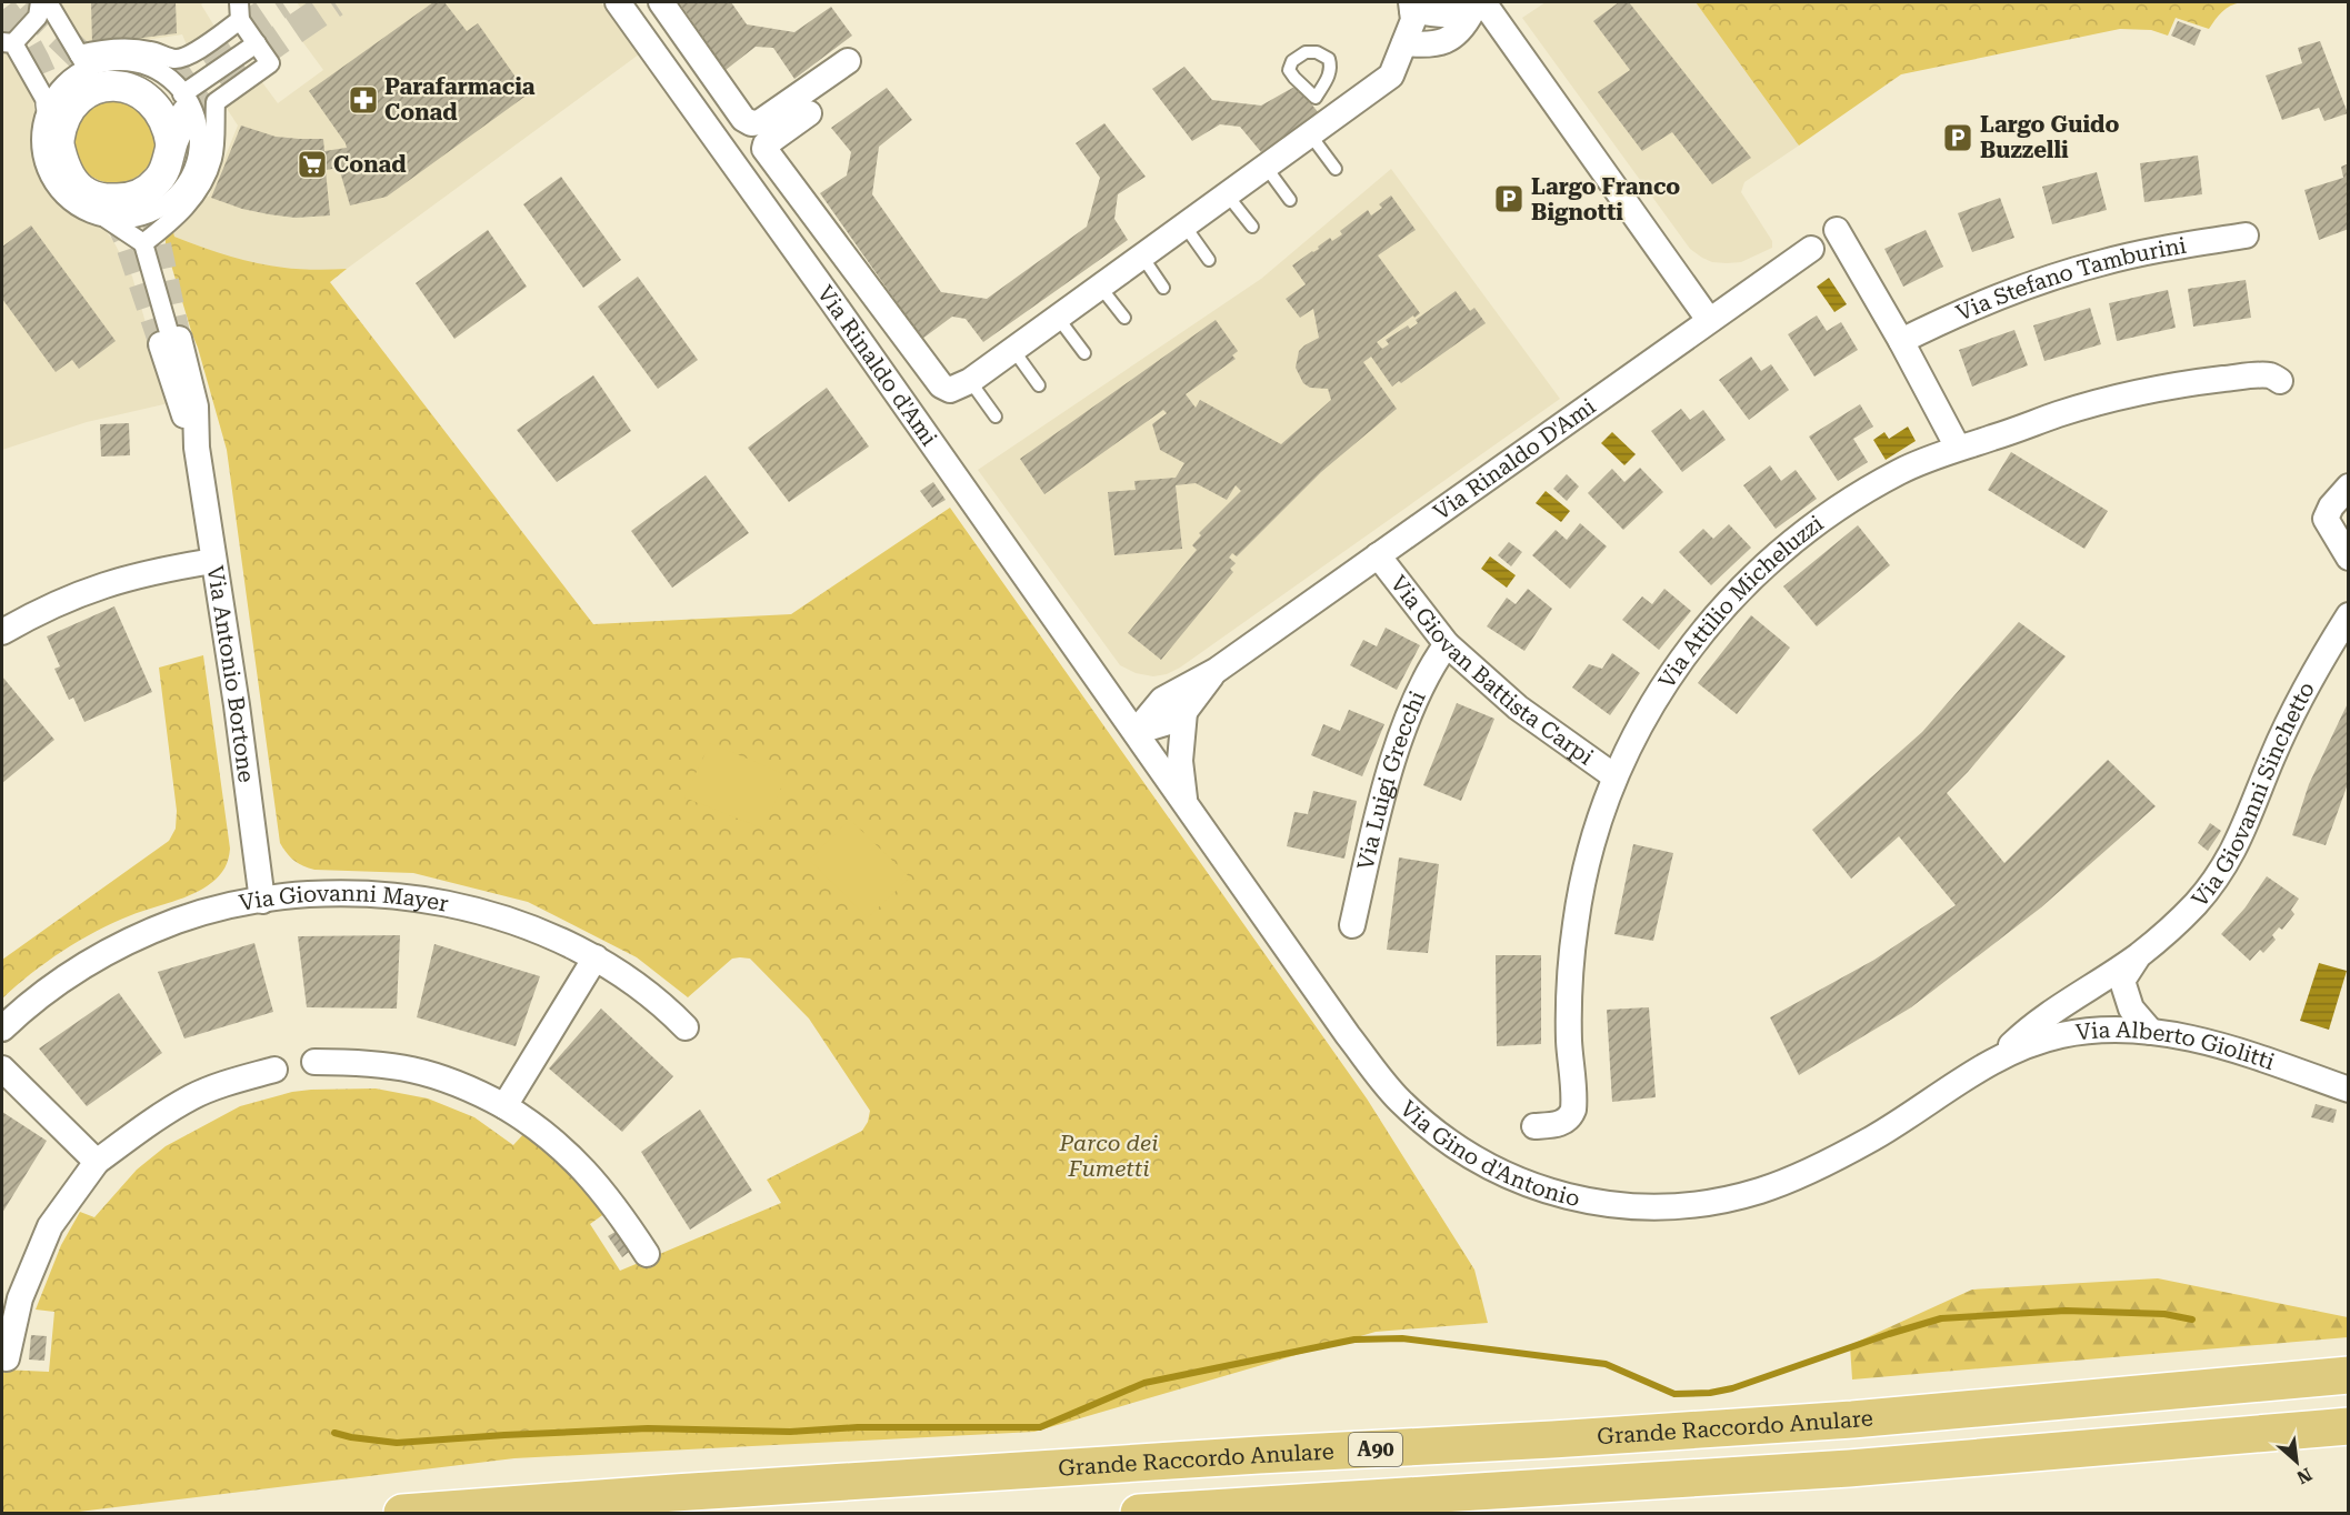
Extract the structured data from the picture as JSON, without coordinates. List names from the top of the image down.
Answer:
{
  "streets": {
    "highway": ["Grande Raccordo Anulare", "A90"],
    "street": [
      "Via Stefano Tamburini",
      "Via Rinaldo d'Ami",
      "Via Rinaldo D'Ami",
      "Via Attilio Micheluzzi",
      "Via Giovan Battista Carpi",
      "Via Antonio Bortone",
      "Via Luigi Grecchi",
      "Via Giovanni Sinchetto",
      "Via Giovanni Mayer",
      "Via Alberto Giolitti",
      "Via Gino d'Antonio"
    ]
  },
  "crossings": [
    ["Via Rinaldo d'Ami", "Via Rinaldo D'Ami"],
    ["Via Rinaldo d'Ami", "Via Gino d'Antonio"],
    ["Via Rinaldo D'Ami", "Via Giovan Battista Carpi"],
    ["Via Rinaldo D'Ami", "Via Gino d'Antonio"],
    ["Via Attilio Micheluzzi", "Via Giovan Battista Carpi"],
    ["Via Giovan Battista Carpi", "Via Luigi Grecchi"],
    ["Via Antonio Bortone", "Via Giovanni Mayer"],
    ["Via Giovanni Sinchetto", "Via Alberto Giolitti"],
    ["Via Giovanni Sinchetto", "Via Gino d'Antonio"],
    ["Via Alberto Giolitti", "Via Gino d'Antonio"]
  ],
  "parks": ["Parco dei Fumetti"],
  "places": {
    "pharmacy": ["Parafarmacia Conad"],
    "parking": ["Largo Guido Buzzelli", "Largo Franco Bignotti"],
    "supermarket": ["Conad"]
  },
  "north": "bottom right"
}
